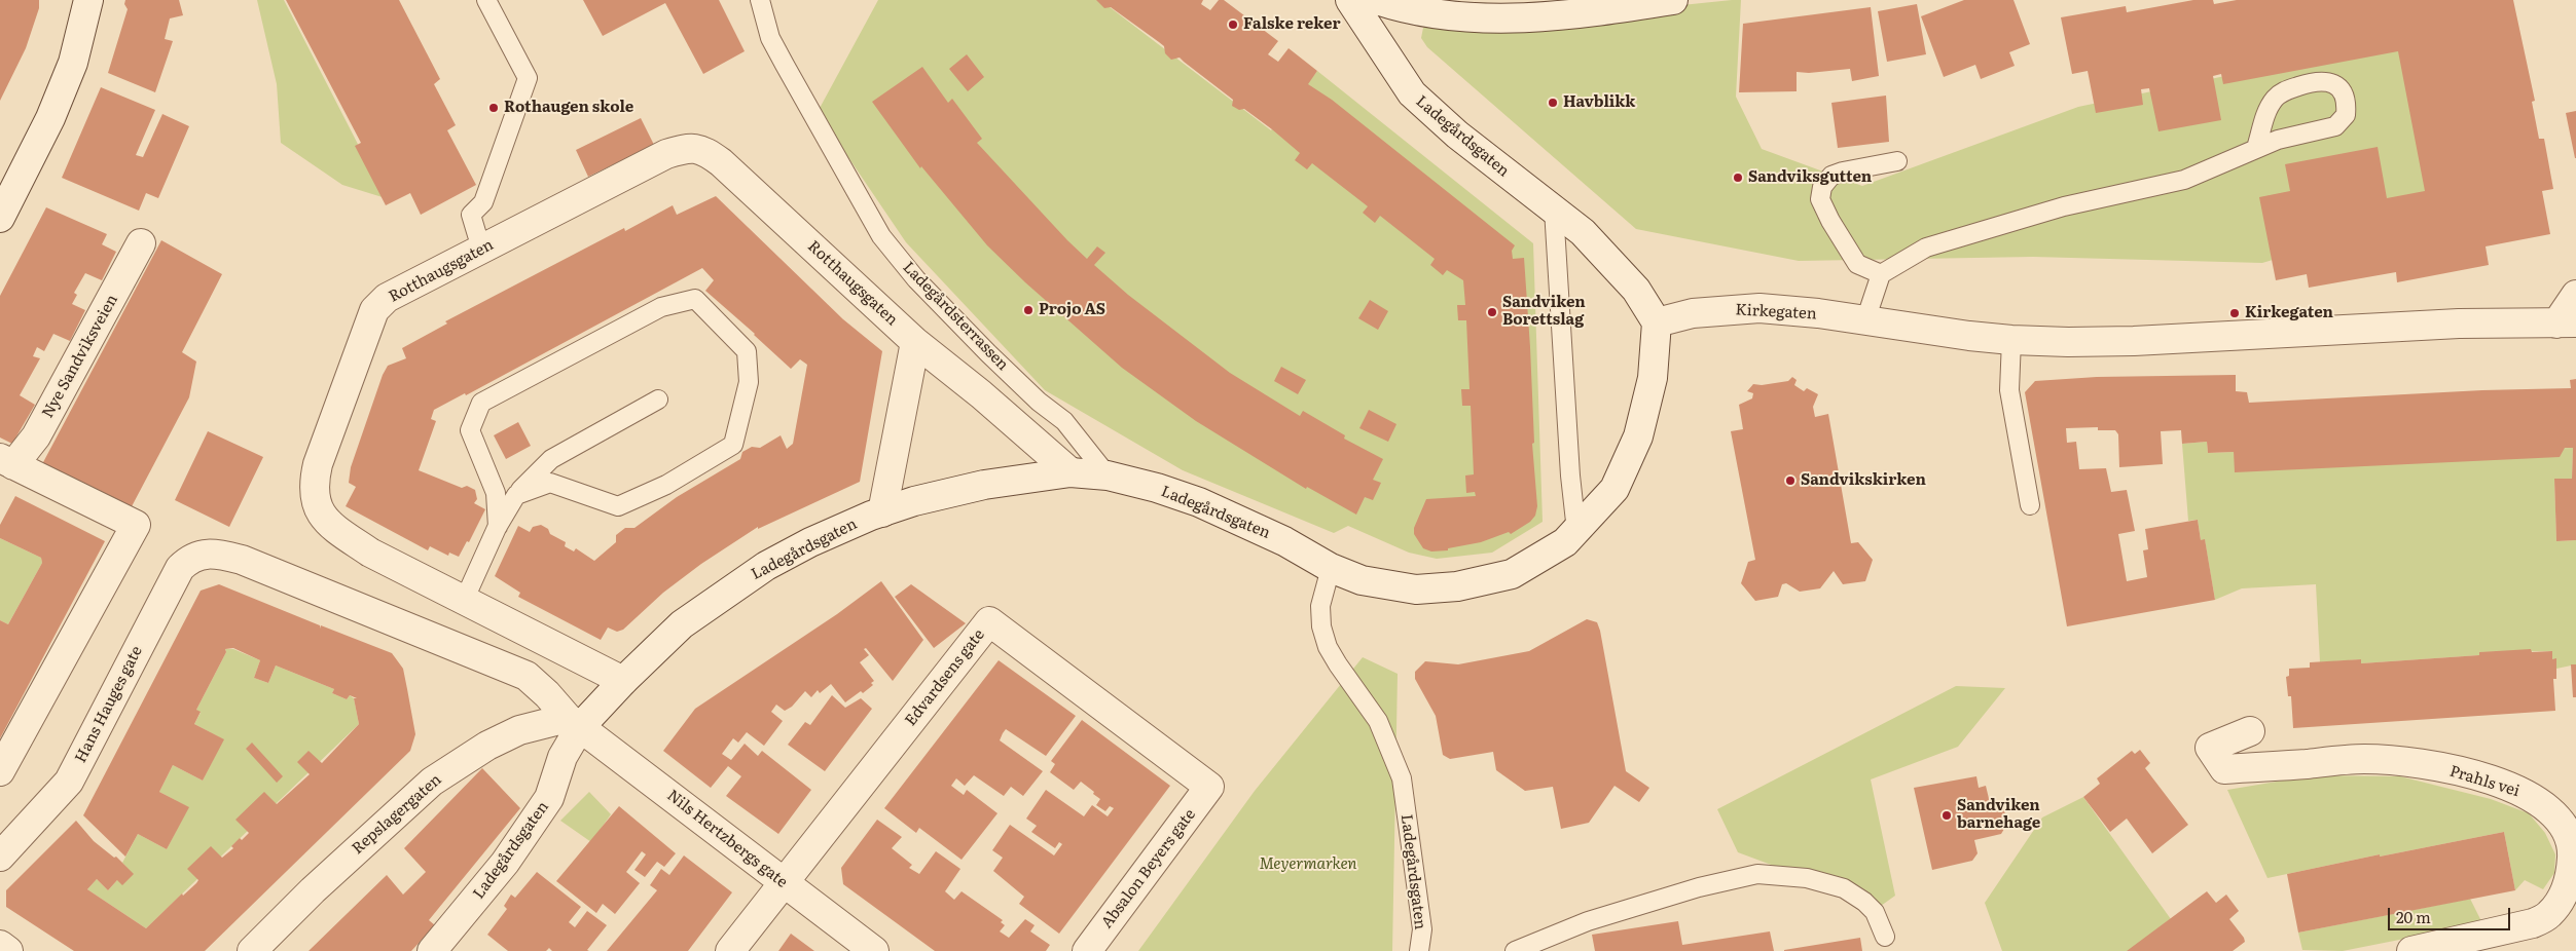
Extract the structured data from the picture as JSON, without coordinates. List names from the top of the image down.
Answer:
{
  "streets": {
    "street": [
      "Ladegårdsgaten",
      "Rotthaugsgaten",
      "Kirkegaten",
      "Nye Sandviksveien",
      "Edvardsens gate",
      "Hans Hauges gate",
      "Prahls vei",
      "Repslagergaten",
      "Nils Hertzbergs gate",
      "Absalon Beyers gate"
    ],
    "lane": ["Ladegårdsterrassen"]
  },
  "crossings": [
    ["Ladegårdsgaten", "Rotthaugsgaten"],
    ["Ladegårdsgaten", "Kirkegaten"],
    ["Ladegårdsgaten", "Ladegårdsterrassen"],
    ["Ladegårdsgaten", "Hans Hauges gate"],
    ["Ladegårdsgaten", "Repslagergaten"],
    ["Ladegårdsgaten", "Nils Hertzbergs gate"],
    ["Edvardsens gate", "Nils Hertzbergs gate"],
    ["Edvardsens gate", "Absalon Beyers gate"],
    ["Hans Hauges gate", "Repslagergaten"],
    ["Hans Hauges gate", "Nils Hertzbergs gate"],
    ["Repslagergaten", "Nils Hertzbergs gate"]
  ],
  "parks": ["Meyermarken"],
  "places": [
    "Falske reker",
    "Havblikk",
    "Rothaugen skole",
    "Sandviksgutten",
    "Projo AS",
    "Sandviken Borettslag",
    "Kirkegaten",
    "Sandvikskirken",
    "Sandviken barnehage"
  ],
  "scale_bar": "20 m"
}
